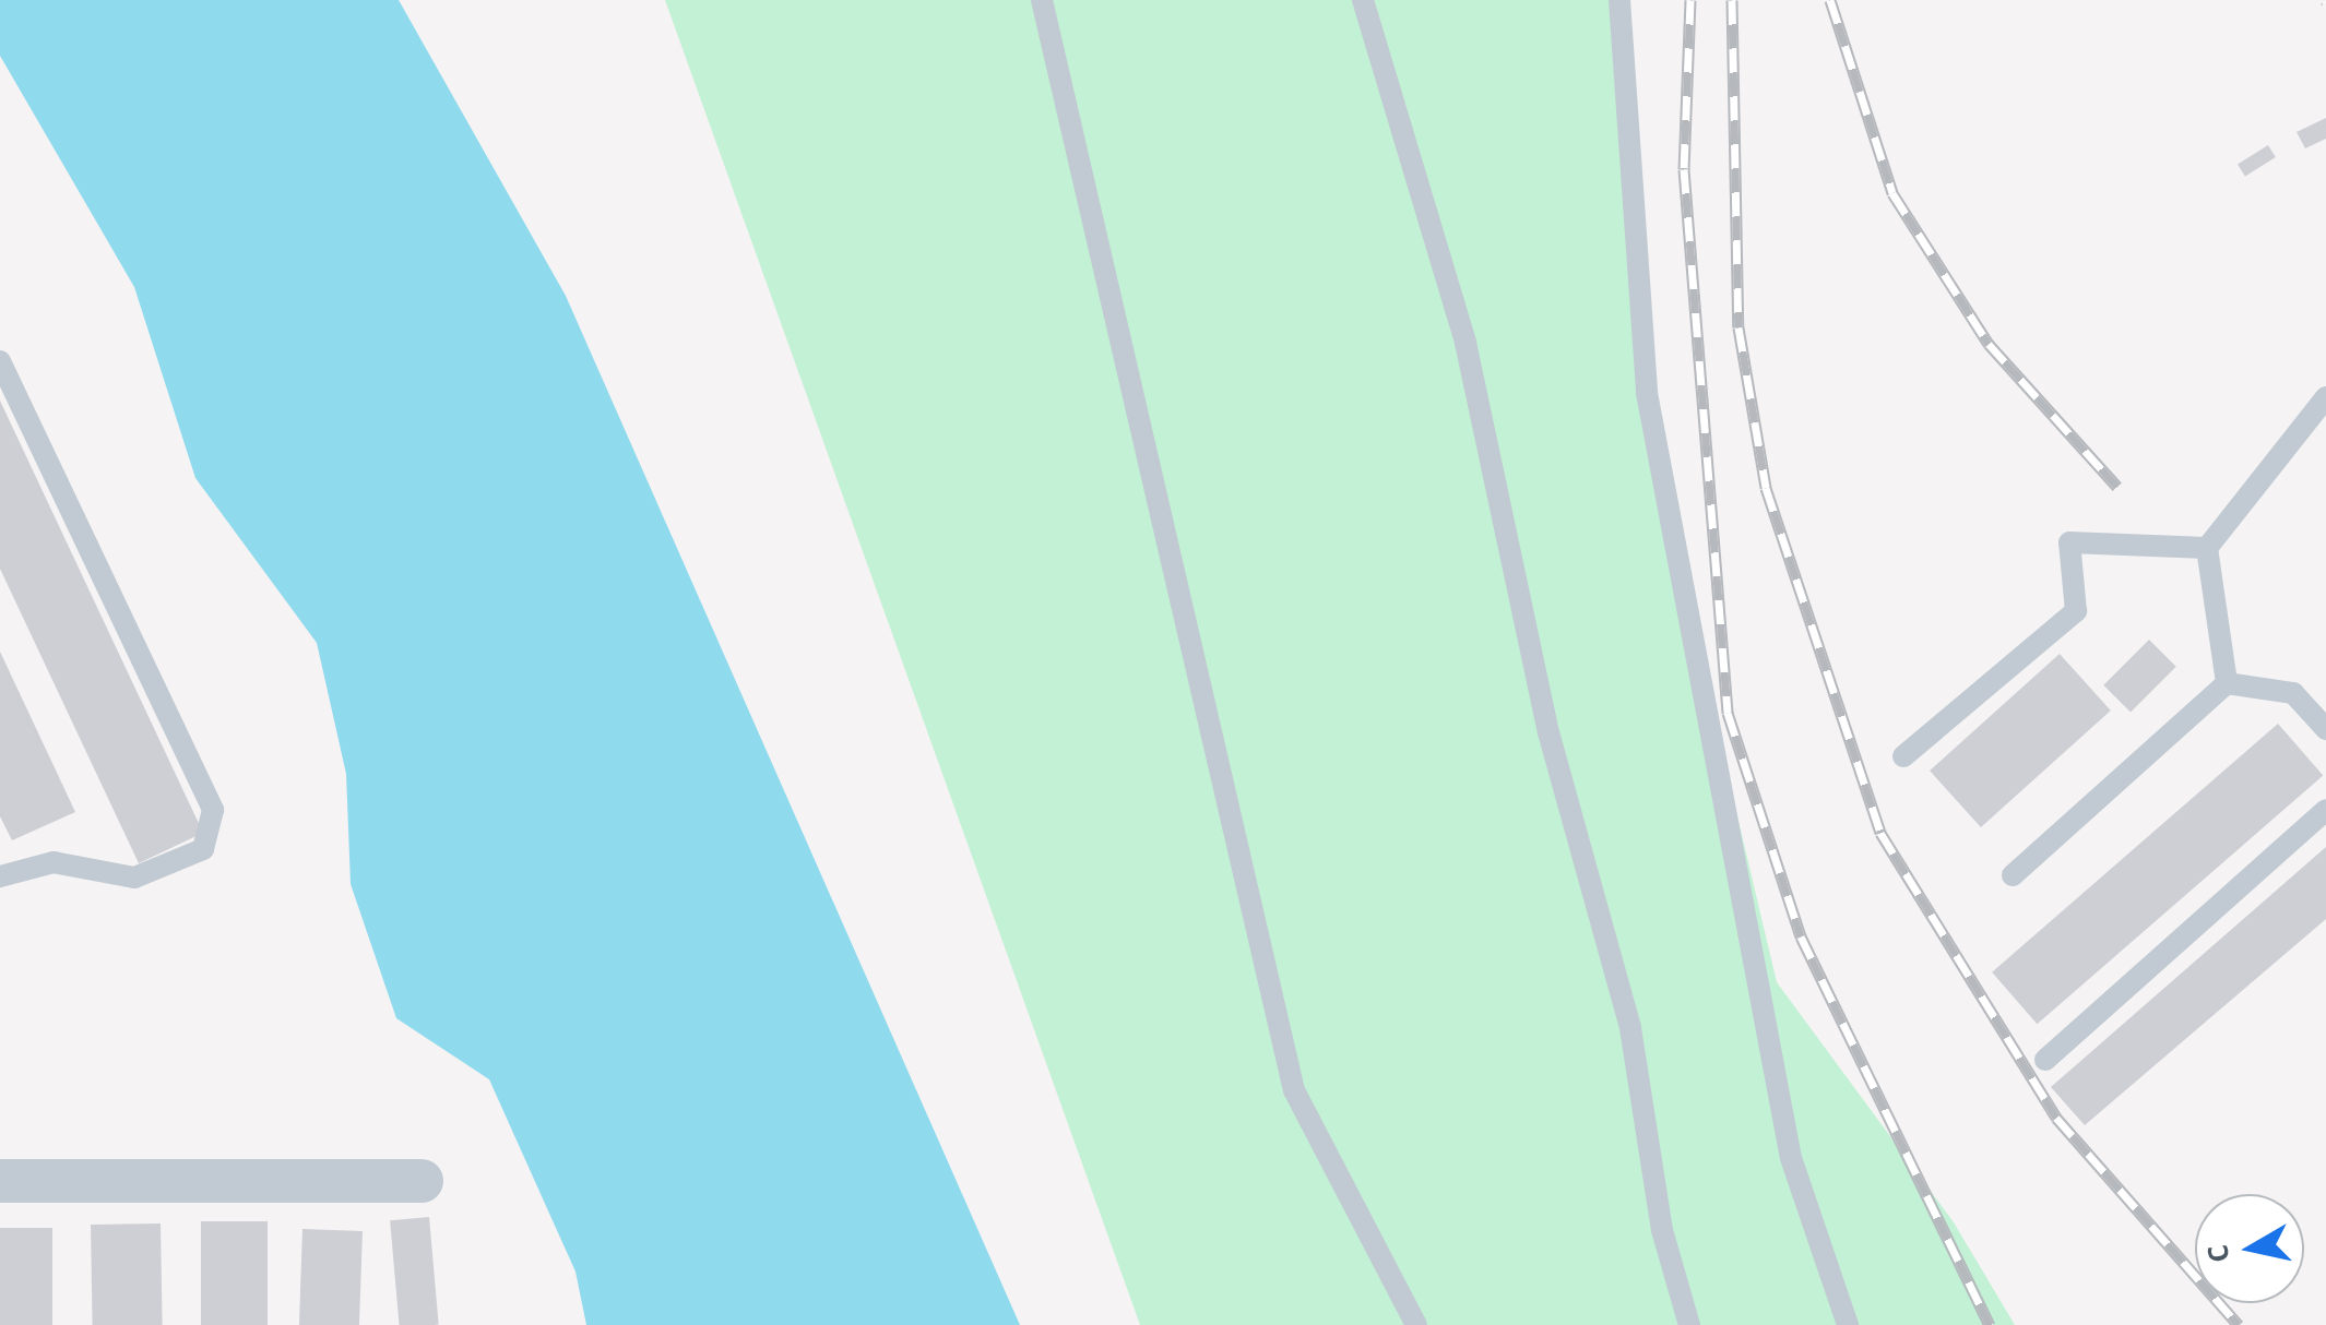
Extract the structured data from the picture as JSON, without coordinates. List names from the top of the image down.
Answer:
{
  "north": "left"
}
